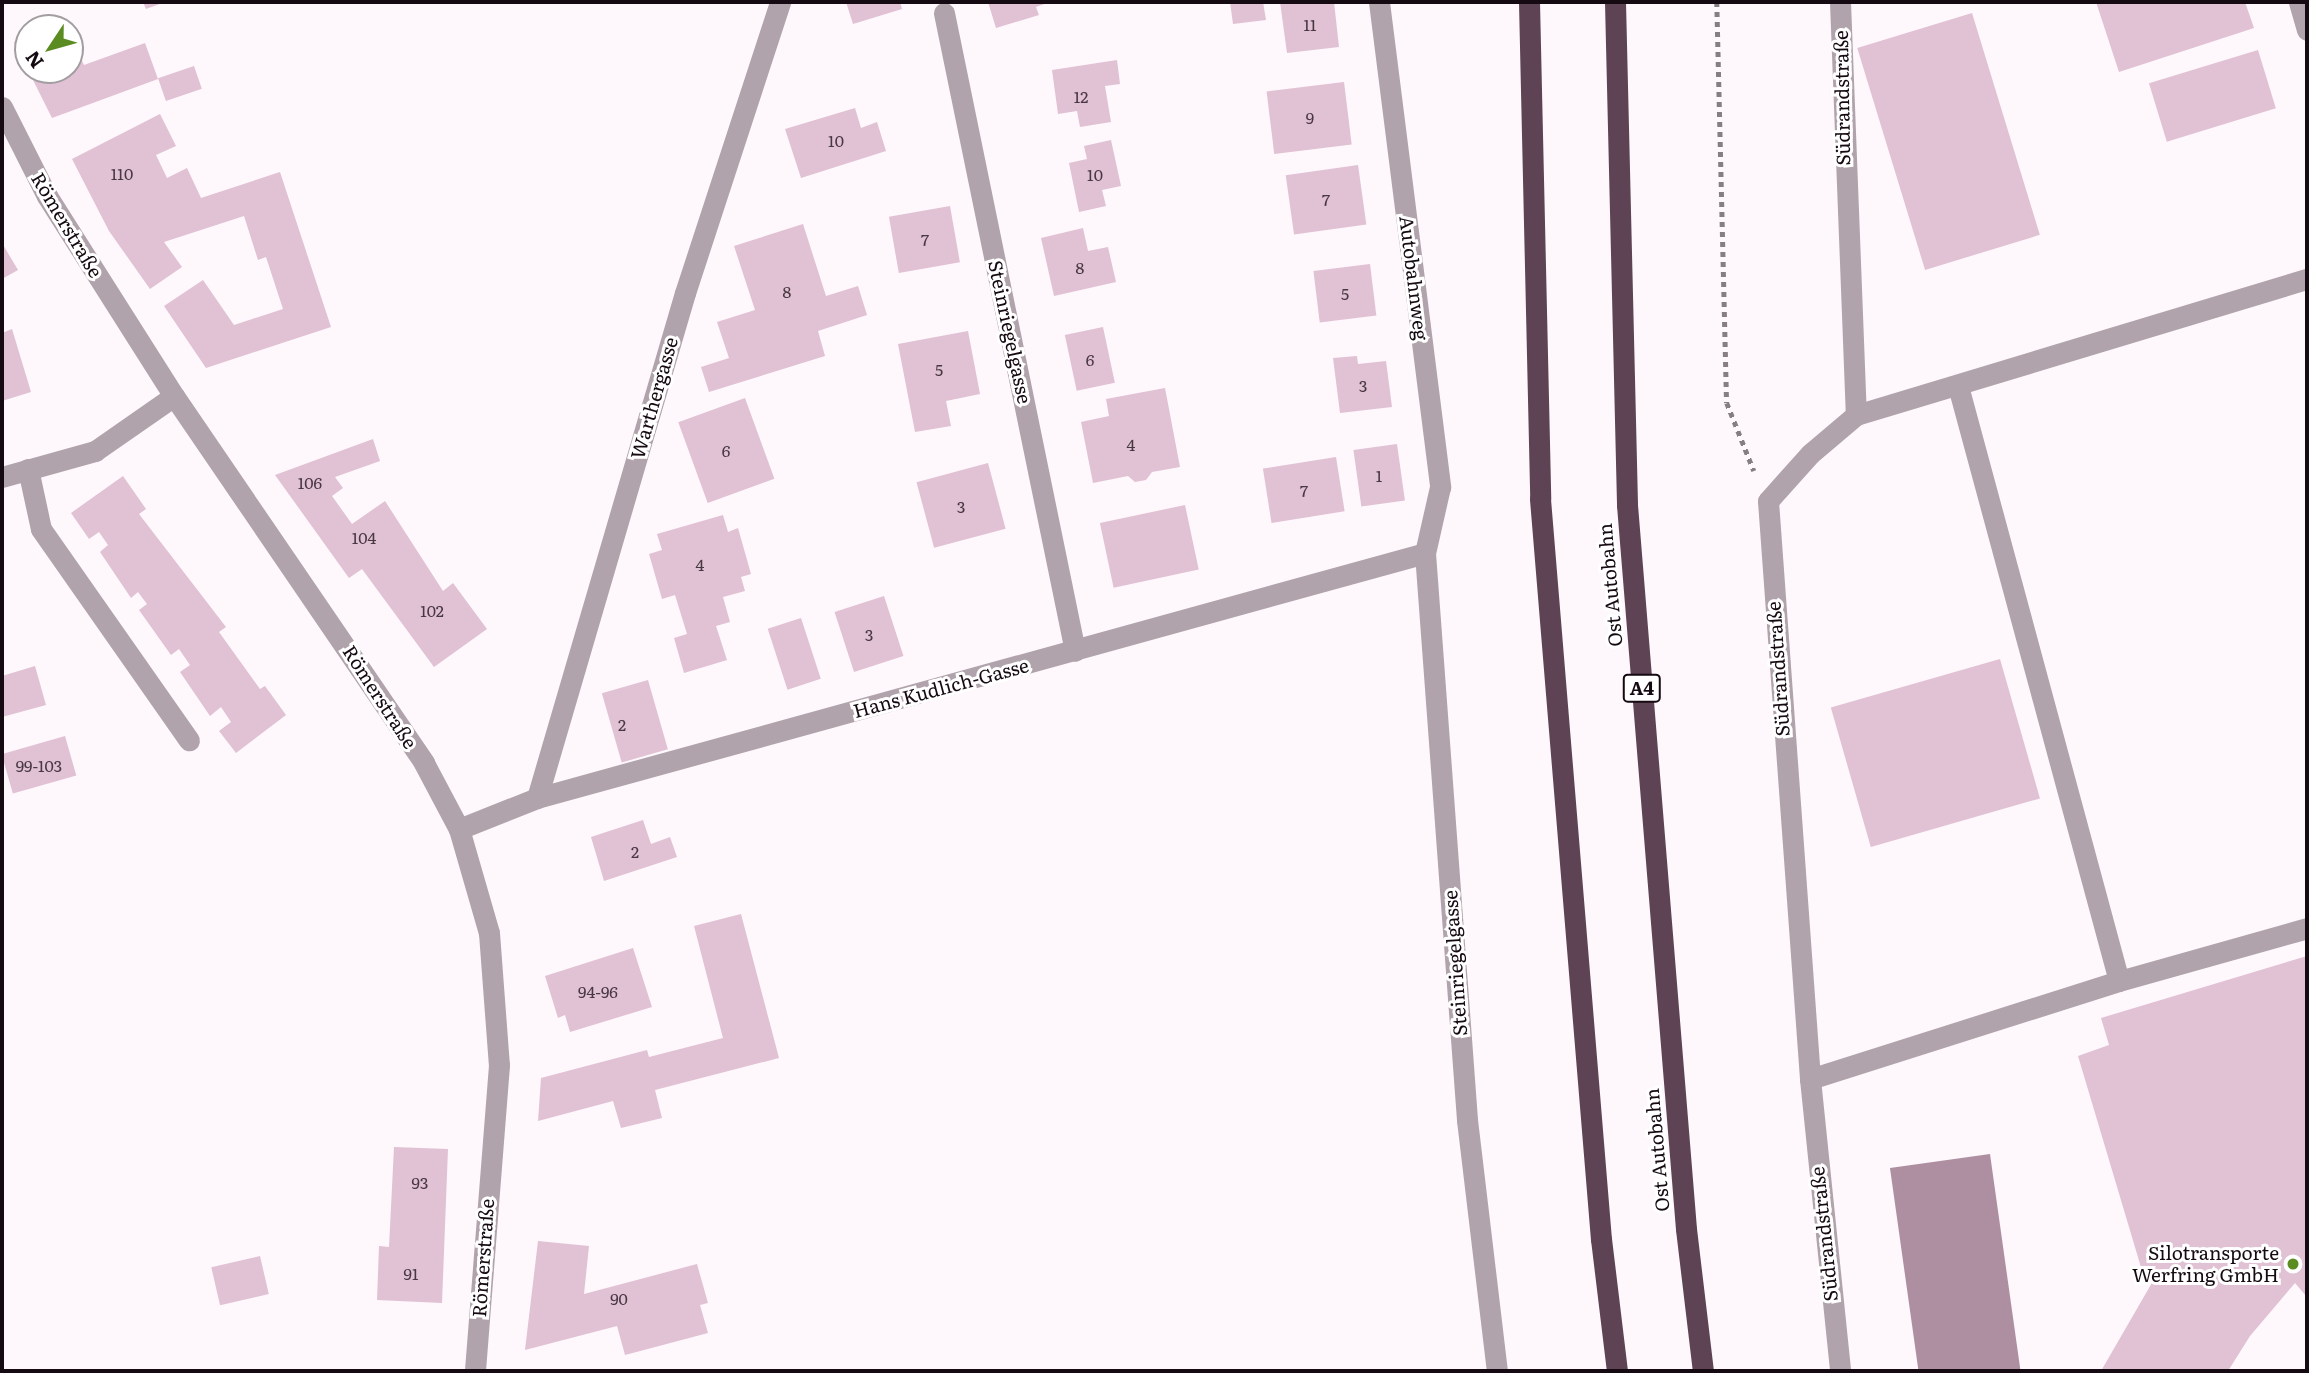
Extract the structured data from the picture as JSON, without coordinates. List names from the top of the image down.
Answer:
{
  "streets": {
    "highway": ["Ost Autobahn", "A4"],
    "street": [
      "Südrandstraße",
      "Römerstraße",
      "Autobahnweg",
      "Steinriegelgasse",
      "Warthergasse",
      "Hans Kudlich-Gasse"
    ]
  },
  "crossings": [
    ["Römerstraße", "Hans Kudlich-Gasse"],
    ["Autobahnweg", "Steinriegelgasse"],
    ["Autobahnweg", "Hans Kudlich-Gasse"],
    ["Steinriegelgasse", "Hans Kudlich-Gasse"],
    ["Warthergasse", "Hans Kudlich-Gasse"]
  ],
  "places": ["Silotransporte Werfring GmbH"],
  "house_numbers": [
    "11",
    "12",
    "9",
    "10",
    "110",
    "10",
    "7",
    "7",
    "8",
    "8",
    "5",
    "6",
    "5",
    "3",
    "4",
    "6",
    "1",
    "106",
    "7",
    "3",
    "104",
    "4",
    "102",
    "3",
    "2",
    "99-103",
    "2",
    "94-96",
    "93",
    "91",
    "90"
  ],
  "north": "bottom left"
}
